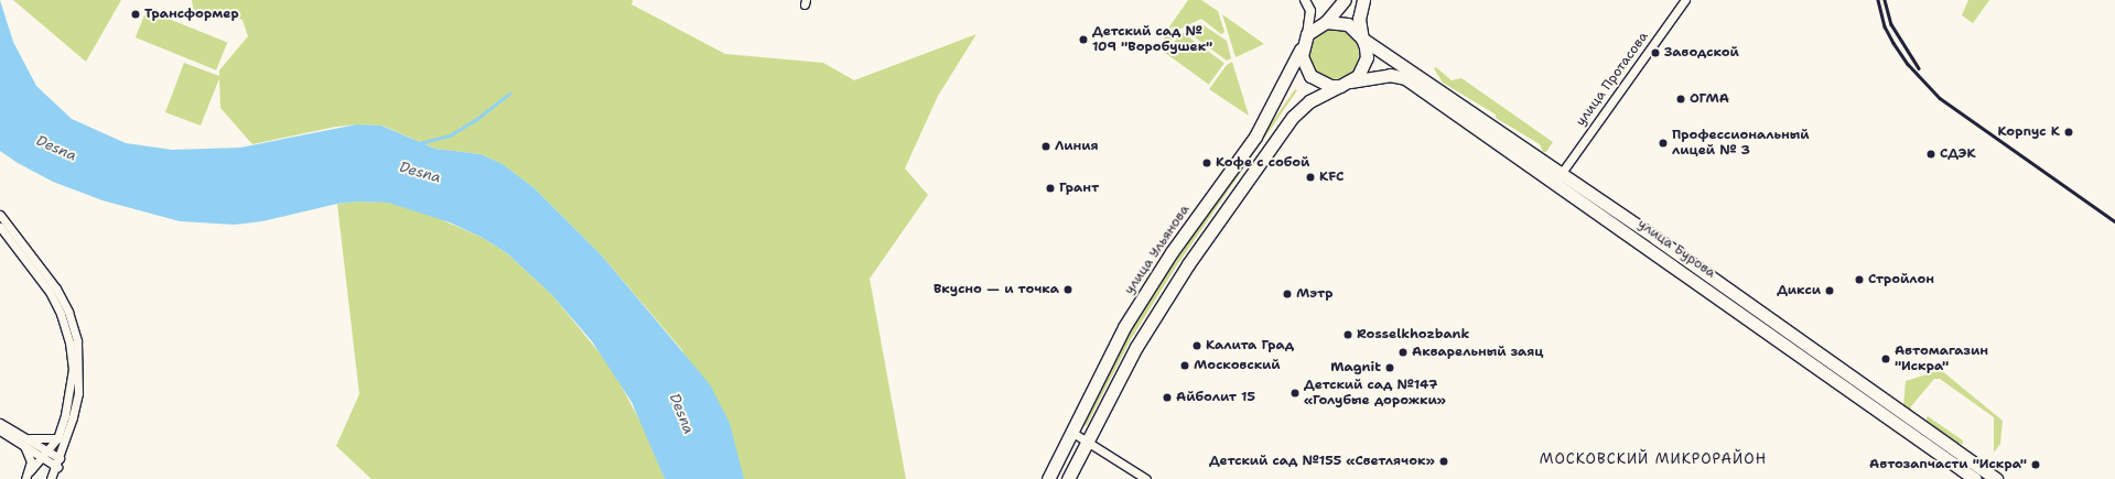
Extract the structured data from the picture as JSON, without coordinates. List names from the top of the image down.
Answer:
{
  "streets": {
    "main road": ["улица Бурова", "улица Ульянова"],
    "street": ["улица Протасова"]
  },
  "crossings": [
    ["улица Протасова", "улица Бурова"],
    ["улица Бурова", "улица Ульянова"]
  ],
  "districts": ["МОСКОВСКИЙ МИКРОРАЙОН"],
  "water": ["Desna"],
  "places": [
    "Трансформер",
    "Детский сад № 109 \"Воробушек\"",
    "Заводской",
    "ОГМА",
    "Корпус К",
    "Профессиональный лицей № 3",
    "Линия",
    "СДЭК",
    "Кофе с собой",
    "KFC",
    "Грант",
    "Стройлон",
    "Вкусно — и точка",
    "Дикси",
    "Мэтр",
    "Rosselkhozbank",
    "Калита Град",
    "Акварельный заяц",
    "Автомагазин \"Искра\"",
    "Московский",
    "Magnit",
    "Детский сад №147 «Голубые дорожки»",
    "Айболит 15",
    "Детский сад №155 «Светлячок»",
    "Автозапчасти \"Искра\""
  ]
}
